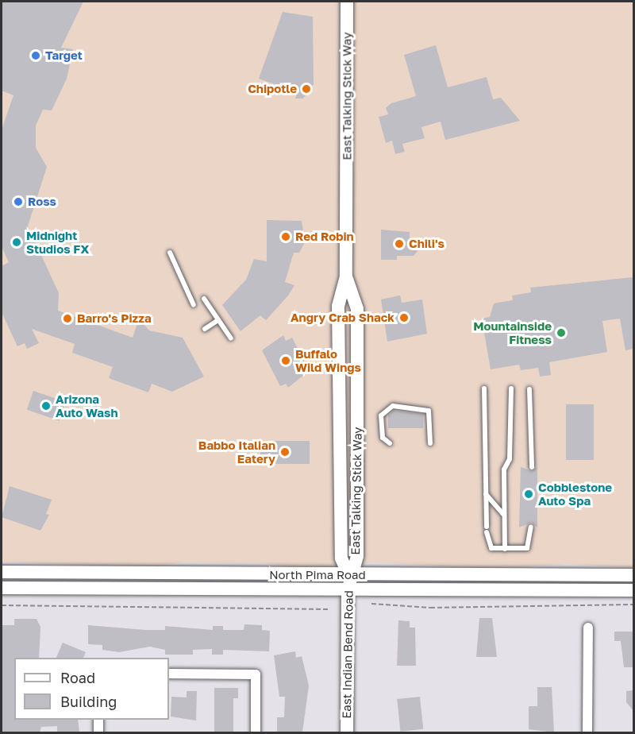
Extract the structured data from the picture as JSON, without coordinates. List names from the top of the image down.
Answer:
{
  "streets": {
    "main road": ["East Talking Stick Way", "North Pima Road", "East Indian Bend Road"]
  },
  "crossings": [
    ["East Talking Stick Way", "North Pima Road"],
    ["East Talking Stick Way", "East Indian Bend Road"],
    ["North Pima Road", "East Indian Bend Road"]
  ],
  "places": [
    "Target",
    "Chipotle",
    "Ross",
    "Red Robin",
    "Midnight Studios FX",
    "Chili's",
    "Angry Crab Shack",
    "Barro's Pizza",
    "Mountainside Fitness",
    "Buffalo Wild Wings",
    "Arizona Auto Wash",
    "Babbo Italian Eatery",
    "Cobblestone Auto Spa"
  ],
  "legend": ["Road", "Building"]
}
